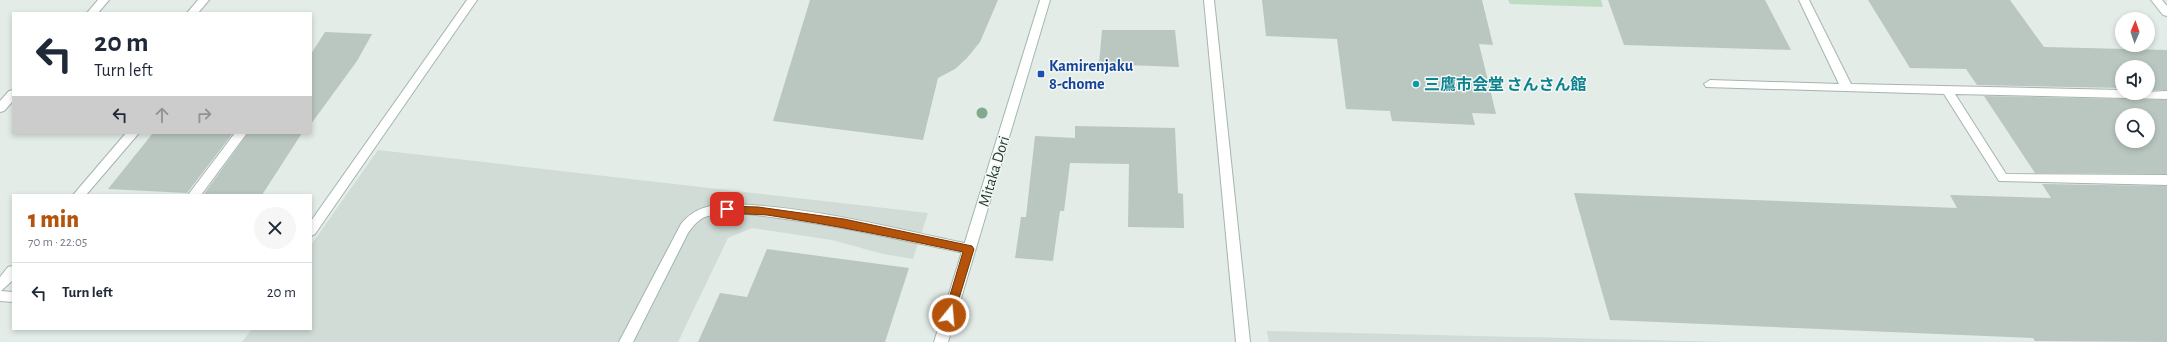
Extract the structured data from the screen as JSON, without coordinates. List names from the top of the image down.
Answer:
{
  "streets": {
    "street": ["Mitaka Dori"]
  },
  "places": {
    "transit": ["Kamirenjaku 8-chome"],
    "other": ["三鷹市会堂 さんさん館"]
  },
  "north": "top",
  "page": {
    "turn": ["20 m", "Turn left"],
    "heading": ["1 min", "70 m · 22:05"],
    "list": [
      {
        "name": "Turn left",
        "value": "20 m"
      }
    ]
  }
}
